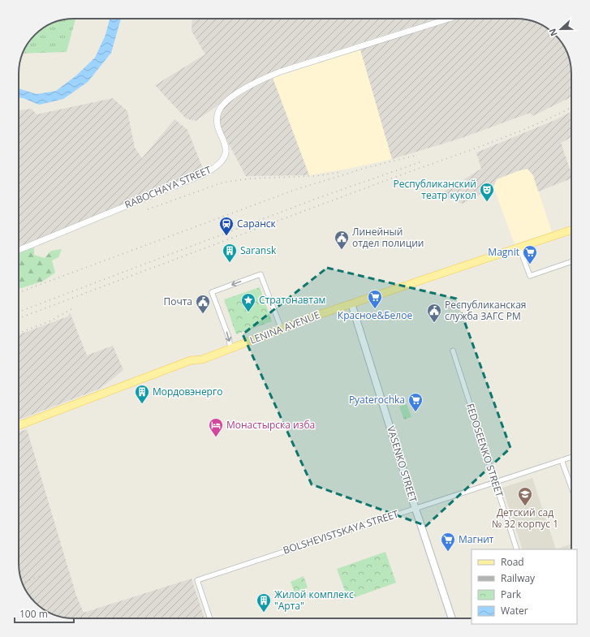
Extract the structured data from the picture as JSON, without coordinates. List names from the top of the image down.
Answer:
{
  "streets": {
    "main road": ["LENINA AVENUE", "VASENKO STREET"],
    "street": ["RABOCHAYA STREET", "FEDOSEENKO STREET", "BOLSHEVISTSKAYA STREET"]
  },
  "crossings": [
    ["LENINA AVENUE", "VASENKO STREET"],
    ["FEDOSEENKO STREET", "BOLSHEVISTSKAYA STREET"],
    ["VASENKO STREET", "BOLSHEVISTSKAYA STREET"]
  ],
  "places": {
    "theatre": ["Республиканский театр кукол"],
    "station": ["Саранск"],
    "public building": ["Линейный отдел полиции", "Почта", "Республиканская служба ЗАГС РМ"],
    "building": ["Saransk", "Мордовэнерго", "Жилой комплекс \"Арта\""],
    "supermarket": [
      "Magnit",
      "Красное&Белое",
      "Pyaterochka",
      "Магнит"
    ],
    "place": ["Стратонавтам"],
    "hotel": ["Монастырска изба"],
    "school or university": ["Детский сад № 32 корпус 1"]
  },
  "legend": [
    "Road",
    "Railway",
    "Park",
    "Water"
  ],
  "scale_bar": "100 m",
  "north": "left"
}
